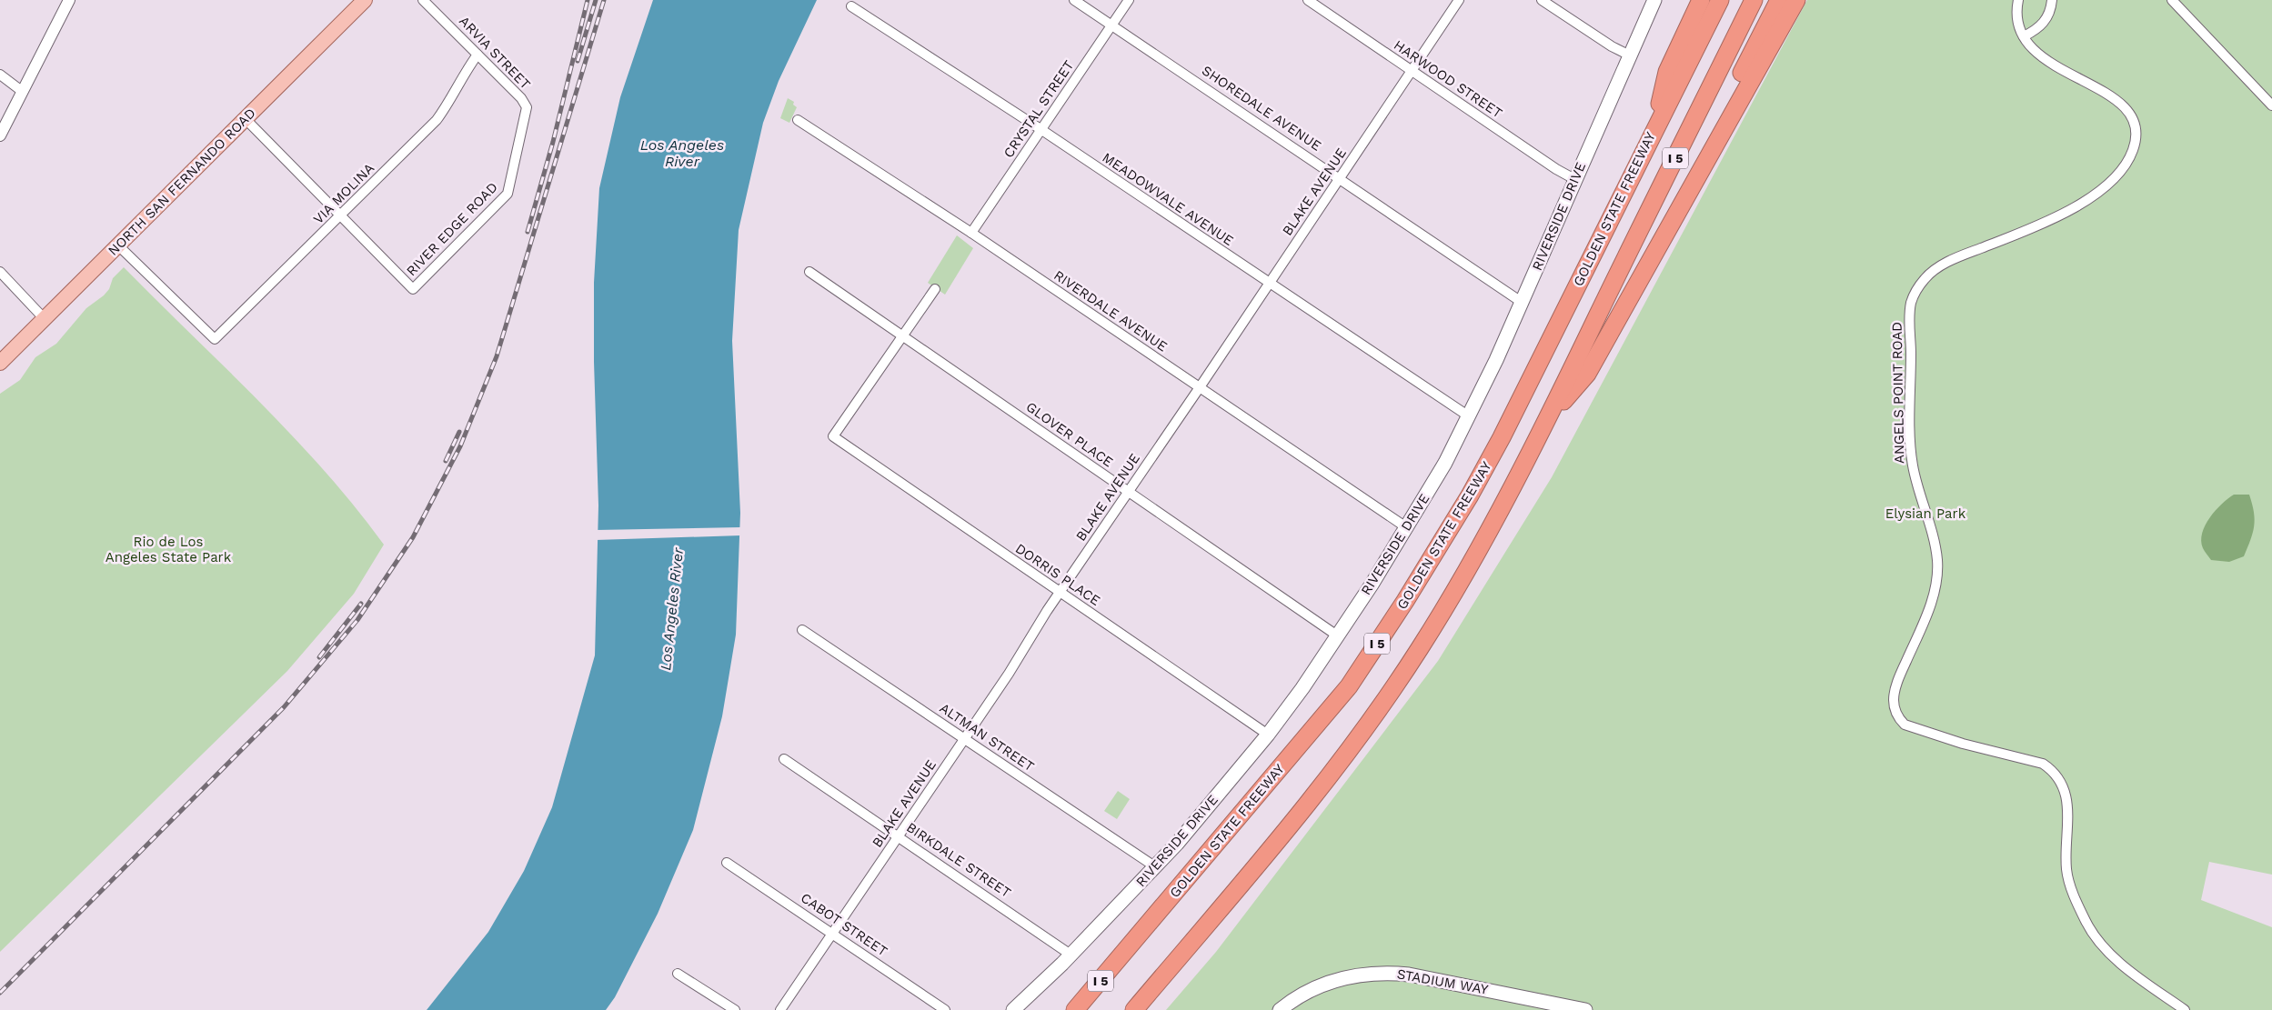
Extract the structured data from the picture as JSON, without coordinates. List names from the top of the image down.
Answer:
{
  "streets": {
    "highway": ["I 5", "GOLDEN STATE FREEWAY"],
    "main road": ["NORTH SAN FERNANDO ROAD", "RIVERSIDE DRIVE", "STADIUM WAY"],
    "street": [
      "ARVIA STREET",
      "HARWOOD STREET",
      "SHOREDALE AVENUE",
      "CRYSTAL STREET",
      "BLAKE AVENUE",
      "VIA MOLINA",
      "MEADOWVALE AVENUE",
      "RIVER EDGE ROAD",
      "RIVERDALE AVENUE",
      "ANGELS POINT ROAD",
      "GLOVER PLACE",
      "DORRIS PLACE",
      "ALTMAN STREET",
      "BIRKDALE STREET",
      "CABOT STREET"
    ]
  },
  "crossings": [
    ["ARVIA STREET", "VIA MOLINA"],
    ["ARVIA STREET", "RIVER EDGE ROAD"],
    ["HARWOOD STREET", "BLAKE AVENUE"],
    ["HARWOOD STREET", "RIVERSIDE DRIVE"],
    ["SHOREDALE AVENUE", "CRYSTAL STREET"],
    ["SHOREDALE AVENUE", "BLAKE AVENUE"],
    ["SHOREDALE AVENUE", "RIVERSIDE DRIVE"],
    ["CRYSTAL STREET", "MEADOWVALE AVENUE"],
    ["CRYSTAL STREET", "RIVERDALE AVENUE"],
    ["NORTH SAN FERNANDO ROAD", "VIA MOLINA"],
    ["BLAKE AVENUE", "MEADOWVALE AVENUE"],
    ["BLAKE AVENUE", "RIVERDALE AVENUE"],
    ["BLAKE AVENUE", "GLOVER PLACE"],
    ["BLAKE AVENUE", "DORRIS PLACE"],
    ["BLAKE AVENUE", "ALTMAN STREET"],
    ["BLAKE AVENUE", "BIRKDALE STREET"],
    ["BLAKE AVENUE", "CABOT STREET"],
    ["VIA MOLINA", "RIVER EDGE ROAD"],
    ["MEADOWVALE AVENUE", "RIVERSIDE DRIVE"],
    ["RIVERSIDE DRIVE", "RIVERDALE AVENUE"],
    ["RIVERSIDE DRIVE", "GLOVER PLACE"],
    ["RIVERSIDE DRIVE", "DORRIS PLACE"],
    ["RIVERSIDE DRIVE", "ALTMAN STREET"],
    ["RIVERSIDE DRIVE", "BIRKDALE STREET"],
    ["GLOVER PLACE", "DORRIS PLACE"]
  ],
  "water": ["Los Angeles River"],
  "parks": ["Elysian Park", "Rio de Los Angeles State Park"]
}
